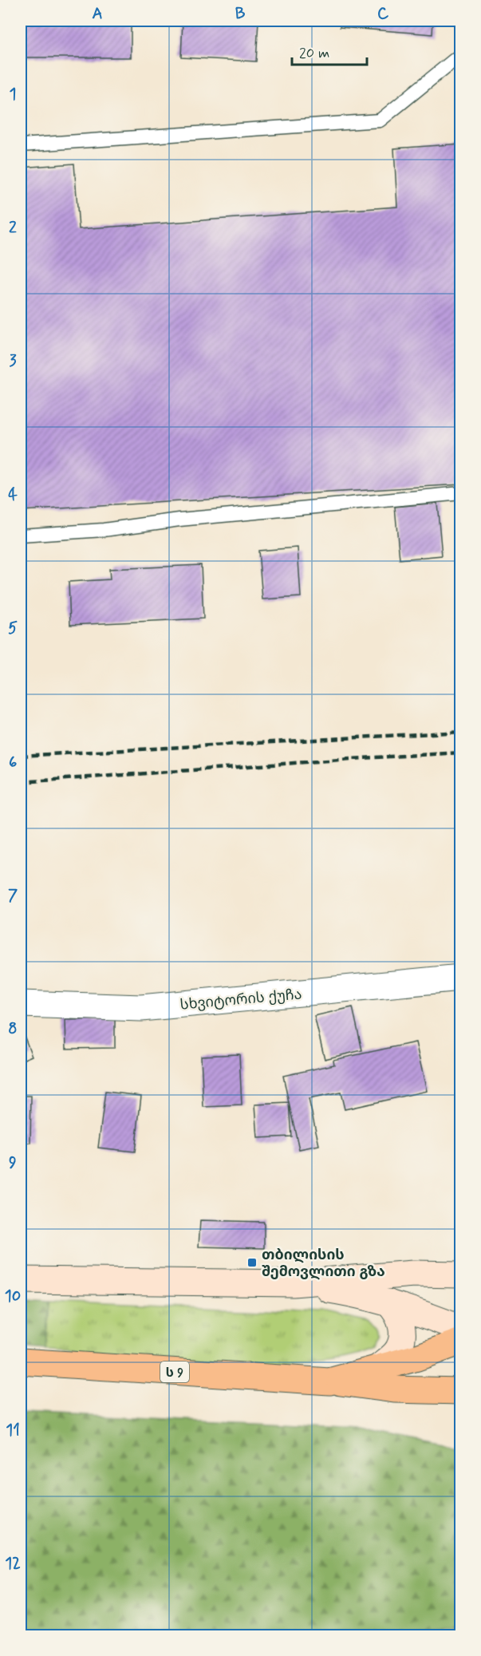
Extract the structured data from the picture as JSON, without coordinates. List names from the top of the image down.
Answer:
{
  "streets": {
    "highway": ["ს 9"],
    "street": ["სხვიტორის ქუჩა"]
  },
  "places": {
    "transit": ["თბილისის შემოვლითი გზა"]
  },
  "scale_bar": "20 m",
  "grid": {
    "columns": ["A", "B", "C"],
    "rows": [
      "1",
      "2",
      "3",
      "4",
      "5",
      "6",
      "7",
      "8",
      "9",
      "10",
      "11",
      "12"
    ]
  }
}
